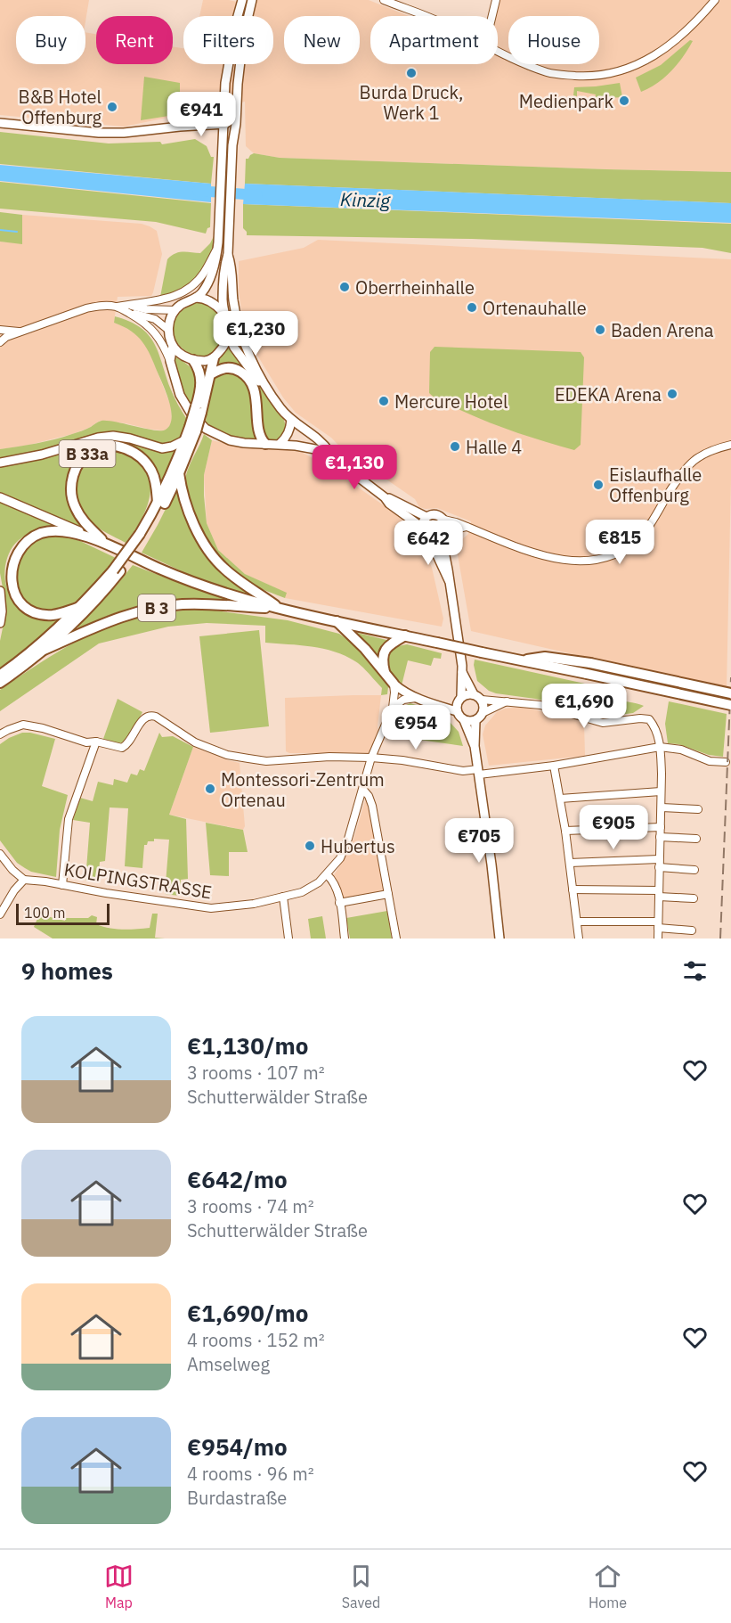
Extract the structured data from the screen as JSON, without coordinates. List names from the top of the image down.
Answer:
{
  "streets": {
    "highway": ["B 33a", "B 3"],
    "street": ["KOLPINGSTRASSE"]
  },
  "crossings": [
    ["B 33a", "B 3"]
  ],
  "water": ["Kinzig"],
  "places": [
    "Burda Druck, Werk 1",
    "Medienpark",
    "B&B Hotel Offenburg",
    "Oberrheinhalle",
    "Ortenauhalle",
    "Baden Arena",
    "EDEKA Arena",
    "Mercure Hotel",
    "Halle 4",
    "Eislaufhalle Offenburg",
    "Montessori-Zentrum Ortenau",
    "Hubertus"
  ],
  "scale_bar": "100 m",
  "page": {
    "chip": [
      "Buy",
      "Rent",
      "Filters",
      "New",
      "Apartment",
      "House"
    ],
    "price": [
      "€941",
      "€1,230",
      "€1,130",
      "€815",
      "€642",
      "€1,690",
      "€954",
      "€905",
      "€705"
    ],
    "scale": "100 m",
    "heading": "9 homes",
    "list": [
      {
        "name": "€1,130/mo",
        "note": "3 rooms · 107 m² · Schutterwälder Straße"
      },
      {
        "name": "€642/mo",
        "note": "3 rooms · 74 m² · Schutterwälder Straße"
      },
      {
        "name": "€1,690/mo",
        "note": "4 rooms · 152 m² · Amselweg"
      },
      {
        "name": "€954/mo",
        "note": "4 rooms · 96 m² · Burdastraße"
      }
    ],
    "tabs": ["Map", "Saved", "Home"]
  }
}
